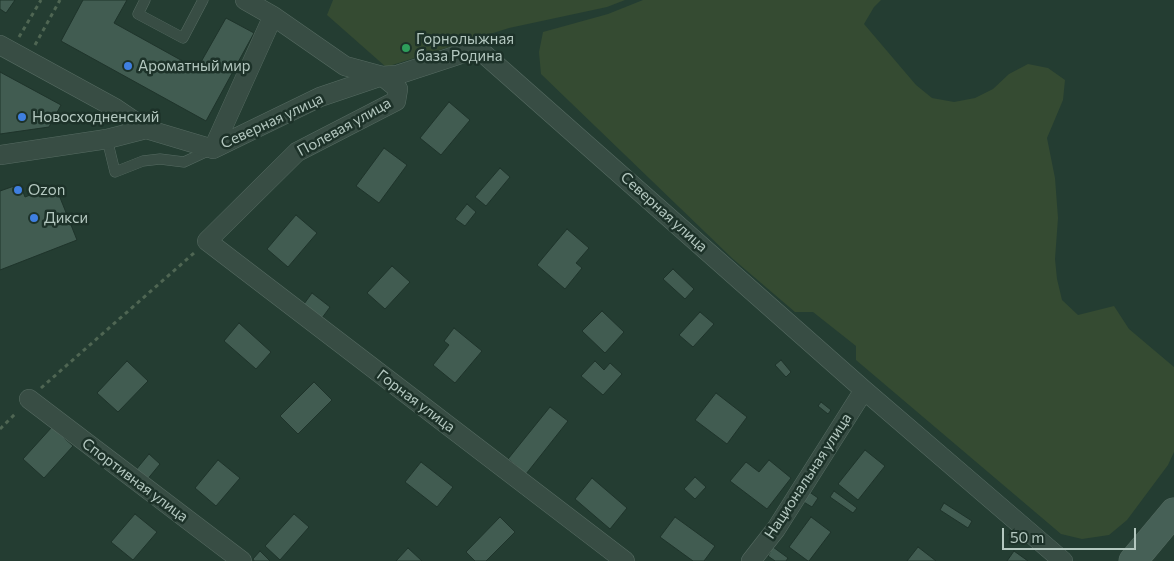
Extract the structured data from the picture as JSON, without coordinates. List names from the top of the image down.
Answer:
{
  "streets": {
    "street": [
      "Северная улица",
      "Полевая улица",
      "Горная улица",
      "Национальная улица",
      "Спортивная улица"
    ]
  },
  "crossings": [
    ["Северная улица", "Полевая улица"],
    ["Северная улица", "Национальная улица"],
    ["Полевая улица", "Горная улица"]
  ],
  "places": [
    "Горнолыжная база Родина",
    "Ароматный мир",
    "Новосходненский",
    "Ozon",
    "Дикси"
  ],
  "scale_bar": "50 m"
}
